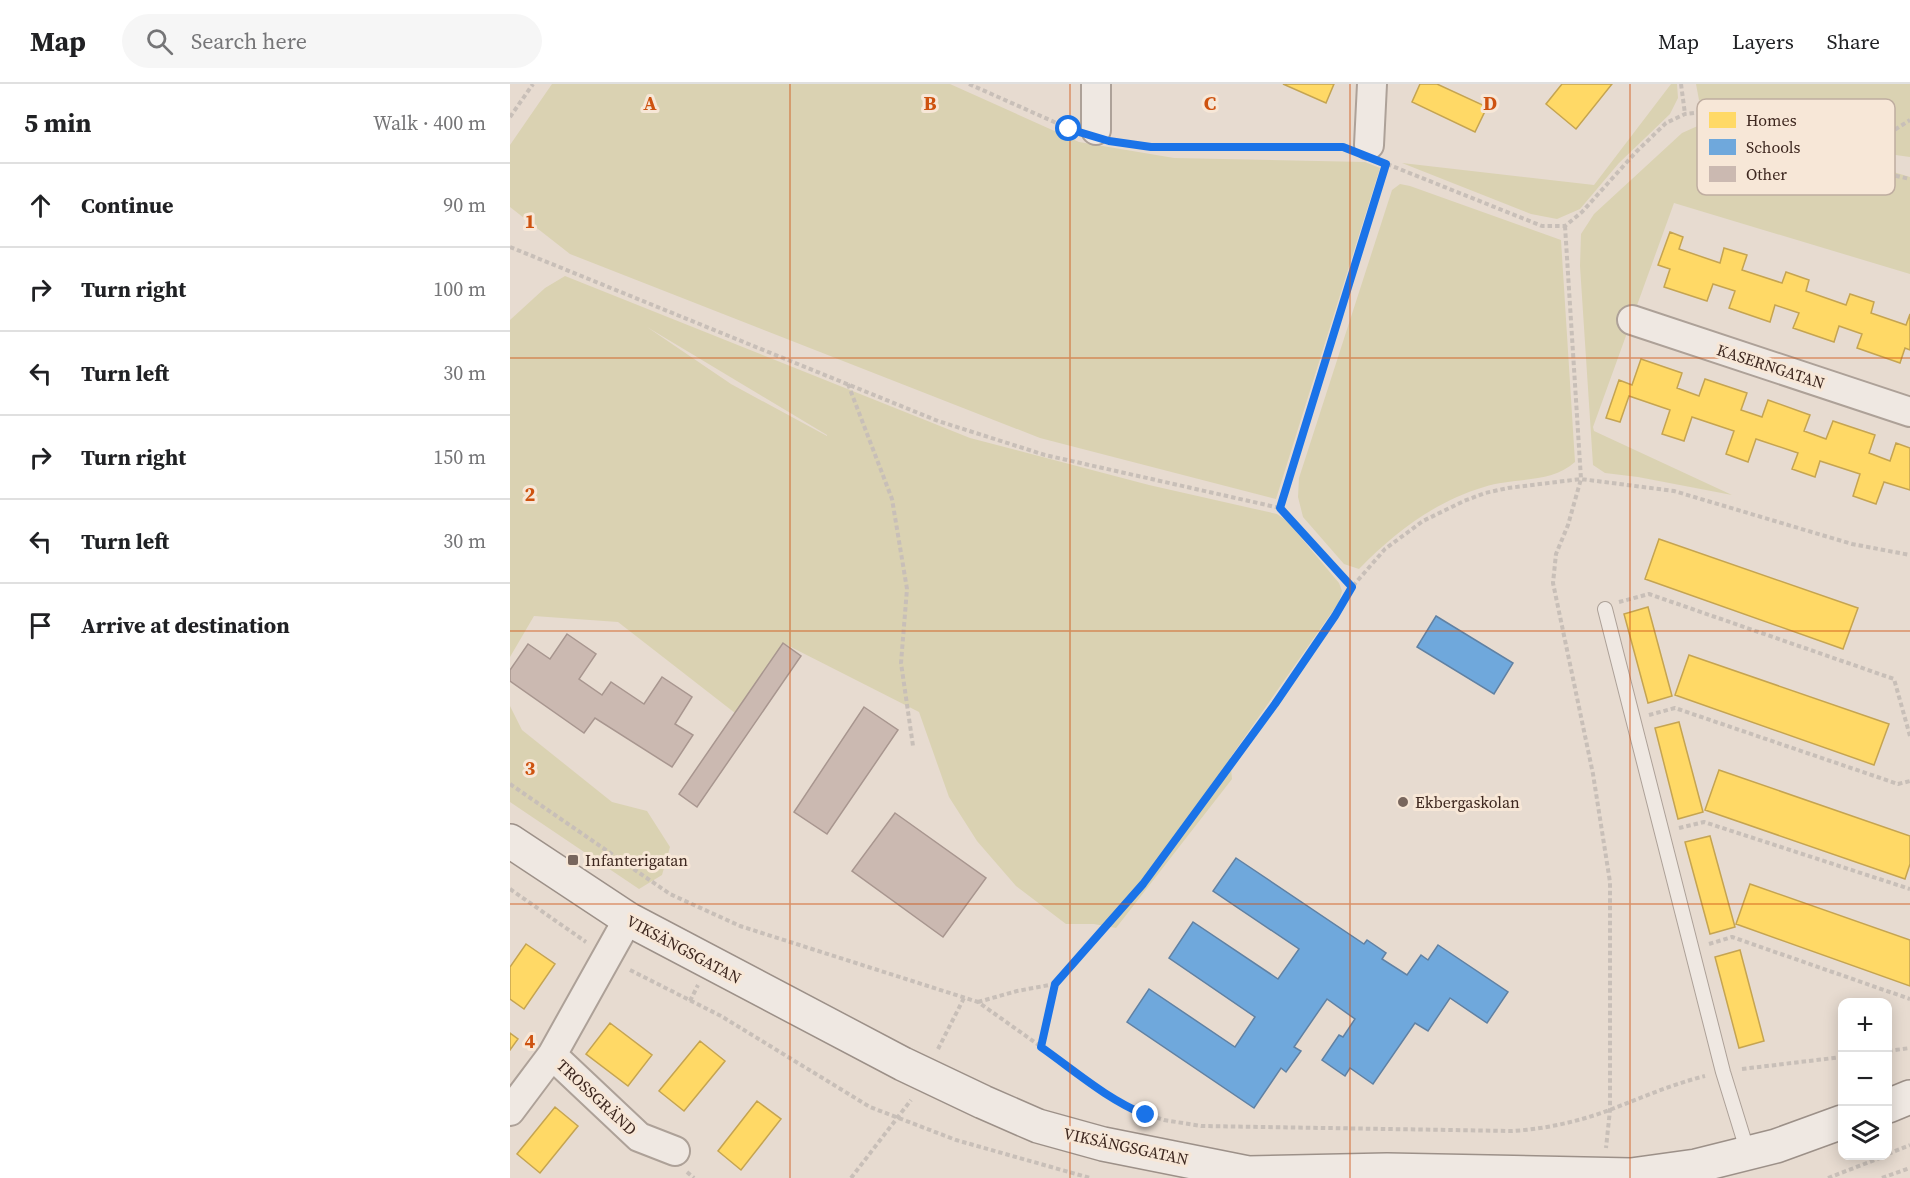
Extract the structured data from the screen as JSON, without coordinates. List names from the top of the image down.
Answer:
{
  "streets": {
    "street": ["KASERNGATAN", "VIKSÄNGSGATAN", "TROSSGRÄND"]
  },
  "places": {
    "other": ["Ekbergaskolan"],
    "transit": ["Infanterigatan"]
  },
  "legend": ["Homes", "Schools", "Other"],
  "page": {
    "header": "Map",
    "search": "Search here",
    "nav": ["Map", "Layers", "Share"],
    "heading": ["5 min", "Walk · 400 m"],
    "list": [
      ["Continue", "90 m"],
      ["Turn right", "100 m"],
      ["Turn left", "30 m"],
      ["Turn right", "150 m"],
      ["Turn left", "30 m"],
      "Arrive at destination"
    ],
    "map_buttons": ["+", "−"]
  },
  "grid": {
    "columns": [
      "A",
      "B",
      "C",
      "D"
    ],
    "rows": [
      "1",
      "2",
      "3",
      "4"
    ]
  }
}
